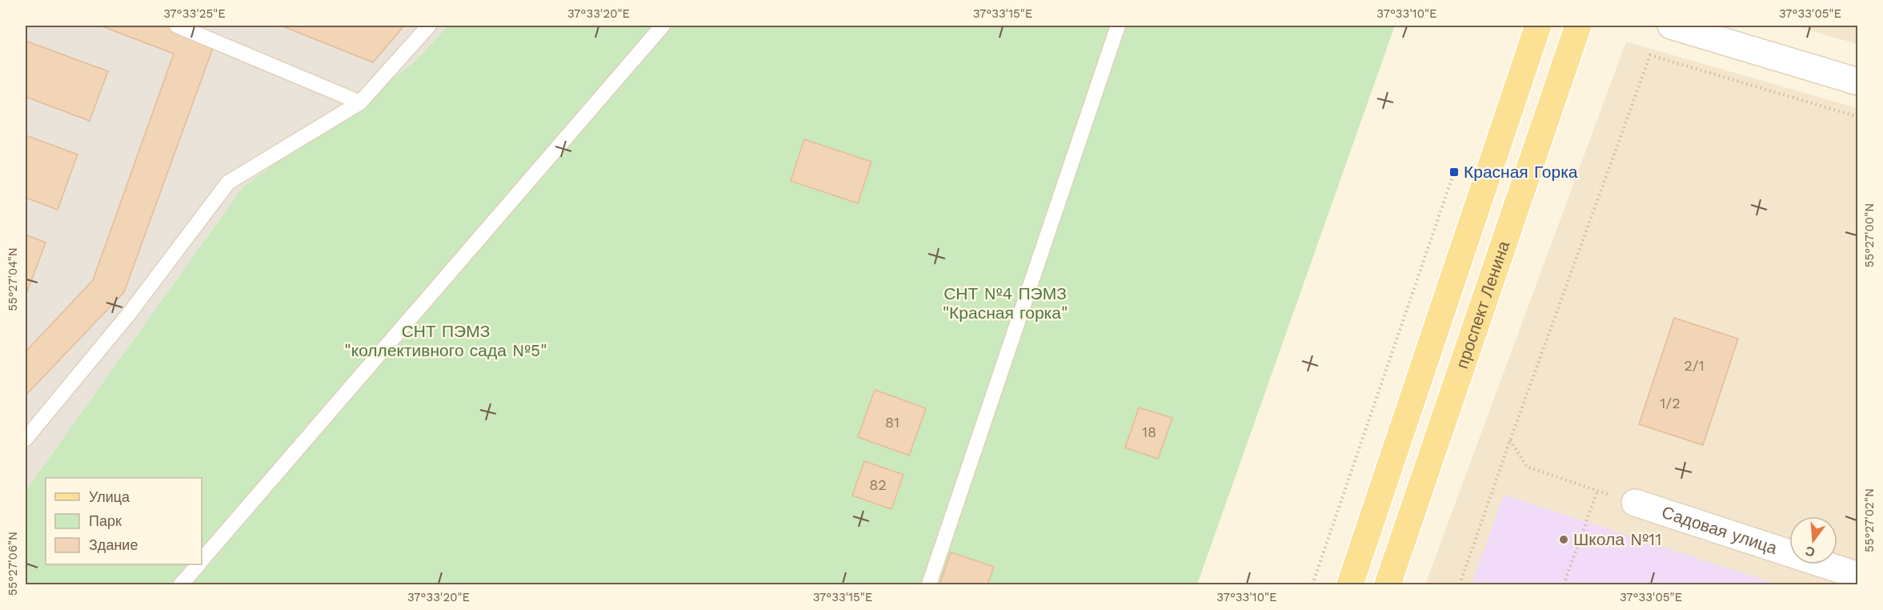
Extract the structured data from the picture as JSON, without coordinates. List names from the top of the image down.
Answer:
{
  "streets": {
    "main road": ["проспект Ленина"],
    "street": ["Садовая улица"]
  },
  "parks": ["СНТ №4 ПЭМЗ \"Красная горка\"", "СНТ ПЭМЗ \"коллективного сада №5\""],
  "places": {
    "transit": ["Красная Горка"],
    "other": ["Школа №11"]
  },
  "house_numbers": [
    "2/1",
    "1/2",
    "81",
    "18",
    "82"
  ],
  "legend": ["Улица", "Парк", "Здание"],
  "north": "bottom",
  "coordinates": [
    "37°33'25\"E",
    "37°33'20\"E",
    "37°33'15\"E",
    "37°33'10\"E",
    "37°33'05\"E",
    "55°27'00\"N",
    "55°27'04\"N",
    "55°27'02\"N",
    "55°27'06\"N"
  ]
}
